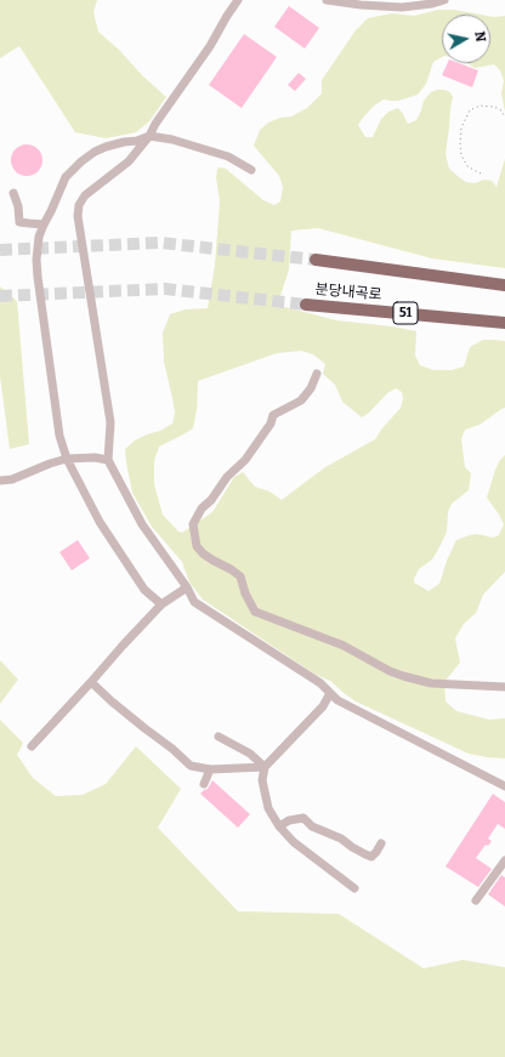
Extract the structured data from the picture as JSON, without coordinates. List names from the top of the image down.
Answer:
{
  "streets": {
    "highway": ["분당내곡로", "51"]
  },
  "north": "right"
}
